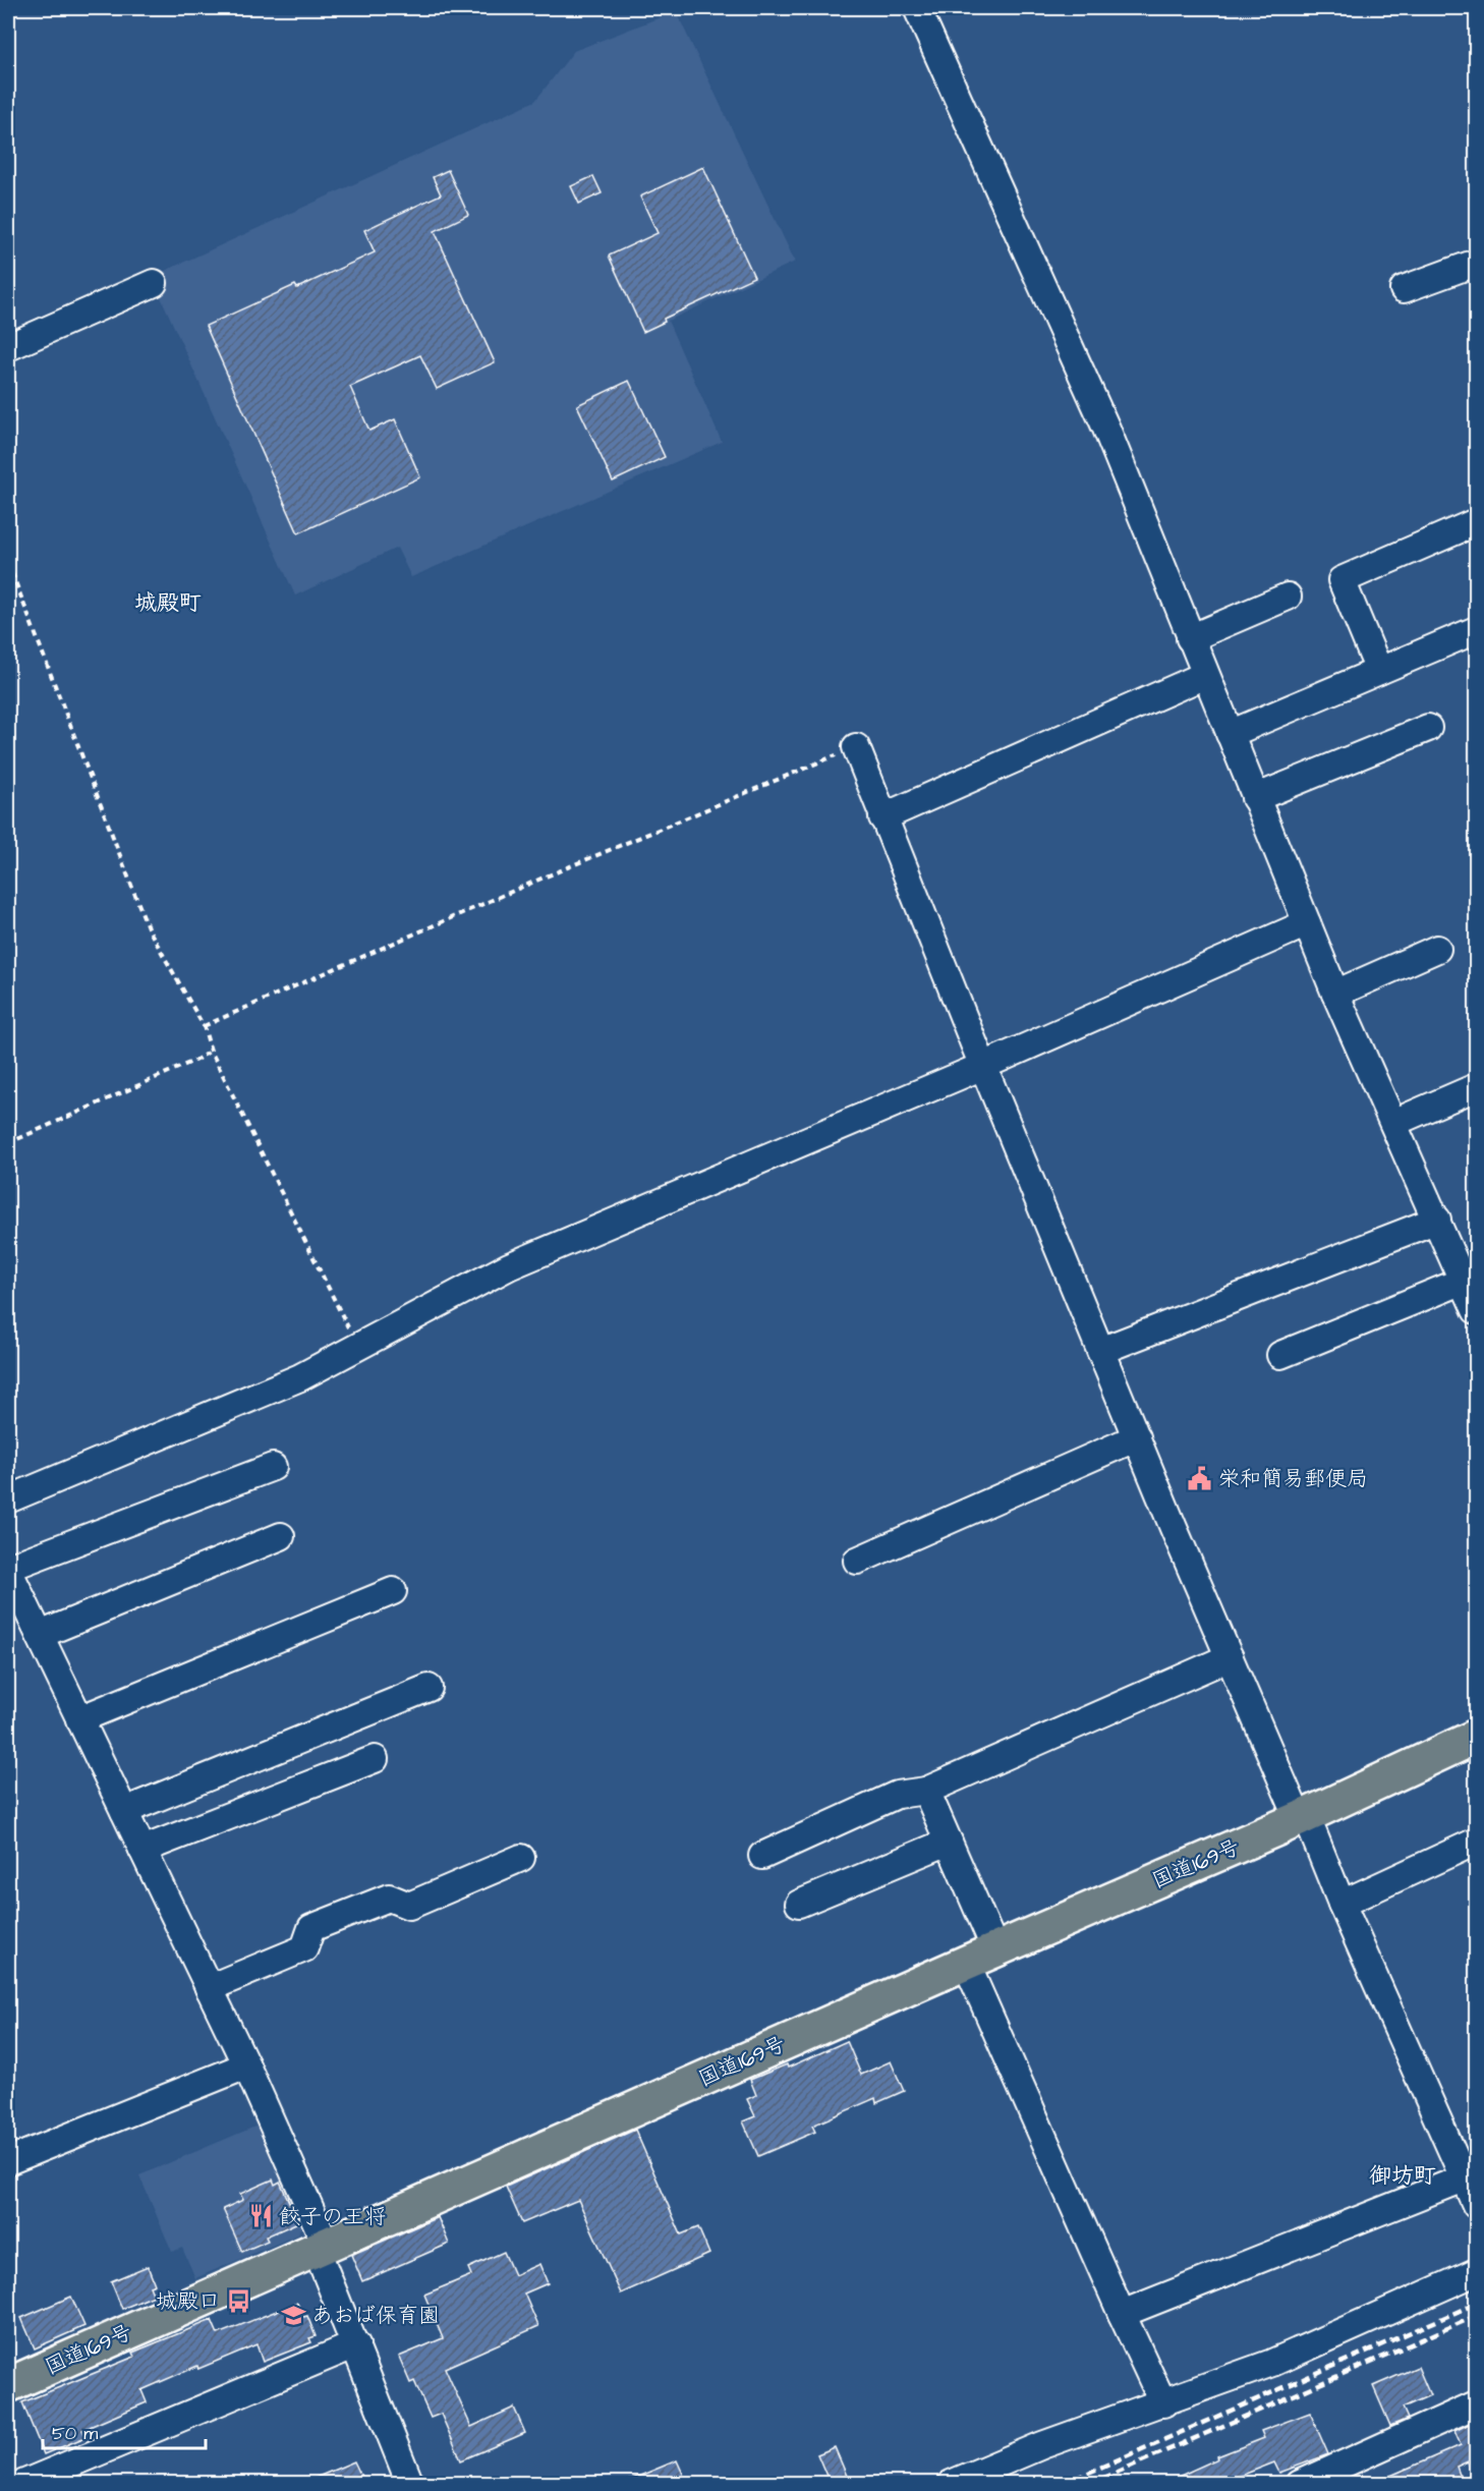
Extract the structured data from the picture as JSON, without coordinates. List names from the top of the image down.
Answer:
{
  "streets": {
    "highway": ["国道169号"]
  },
  "districts": ["城殿町", "御坊町"],
  "places": {
    "public building": ["栄和簡易郵便局"],
    "restaurant": ["餃子の王将"],
    "bus stop": ["城殿口"],
    "school or university": ["あおば保育園"]
  },
  "scale_bar": "50 m"
}
